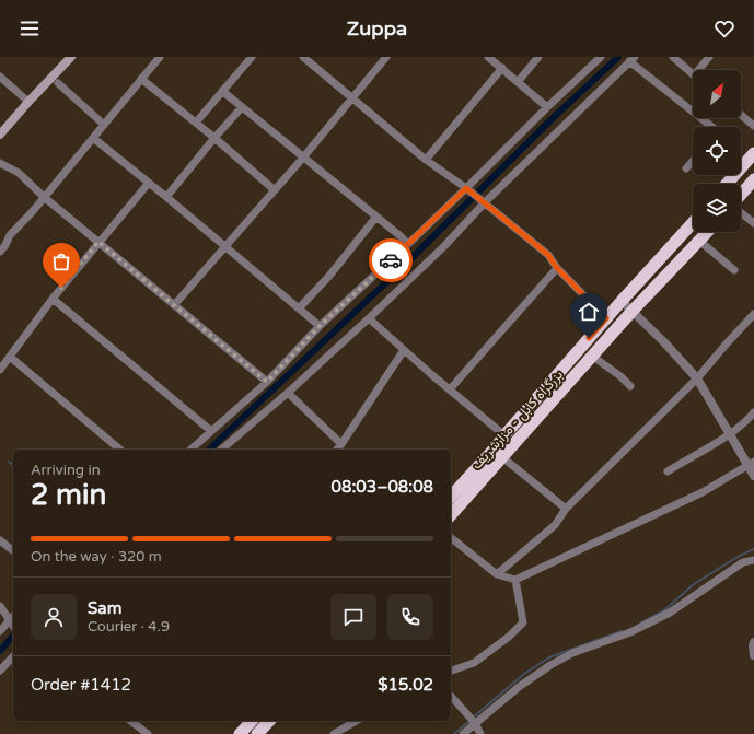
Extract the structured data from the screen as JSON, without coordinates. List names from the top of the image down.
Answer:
{
  "streets": {
    "highway": ["بزرگراه کابل - مزارشریف"]
  },
  "north": "top right",
  "page": {
    "header": "Zuppa",
    "heading": ["2 min", "Arriving in", "08:03–08:08"],
    "panel": [
      "Sam",
      "Courier · 4.9",
      "Order #1412",
      "$15.02"
    ],
    "bar": "On the way · 320 m"
  }
}
